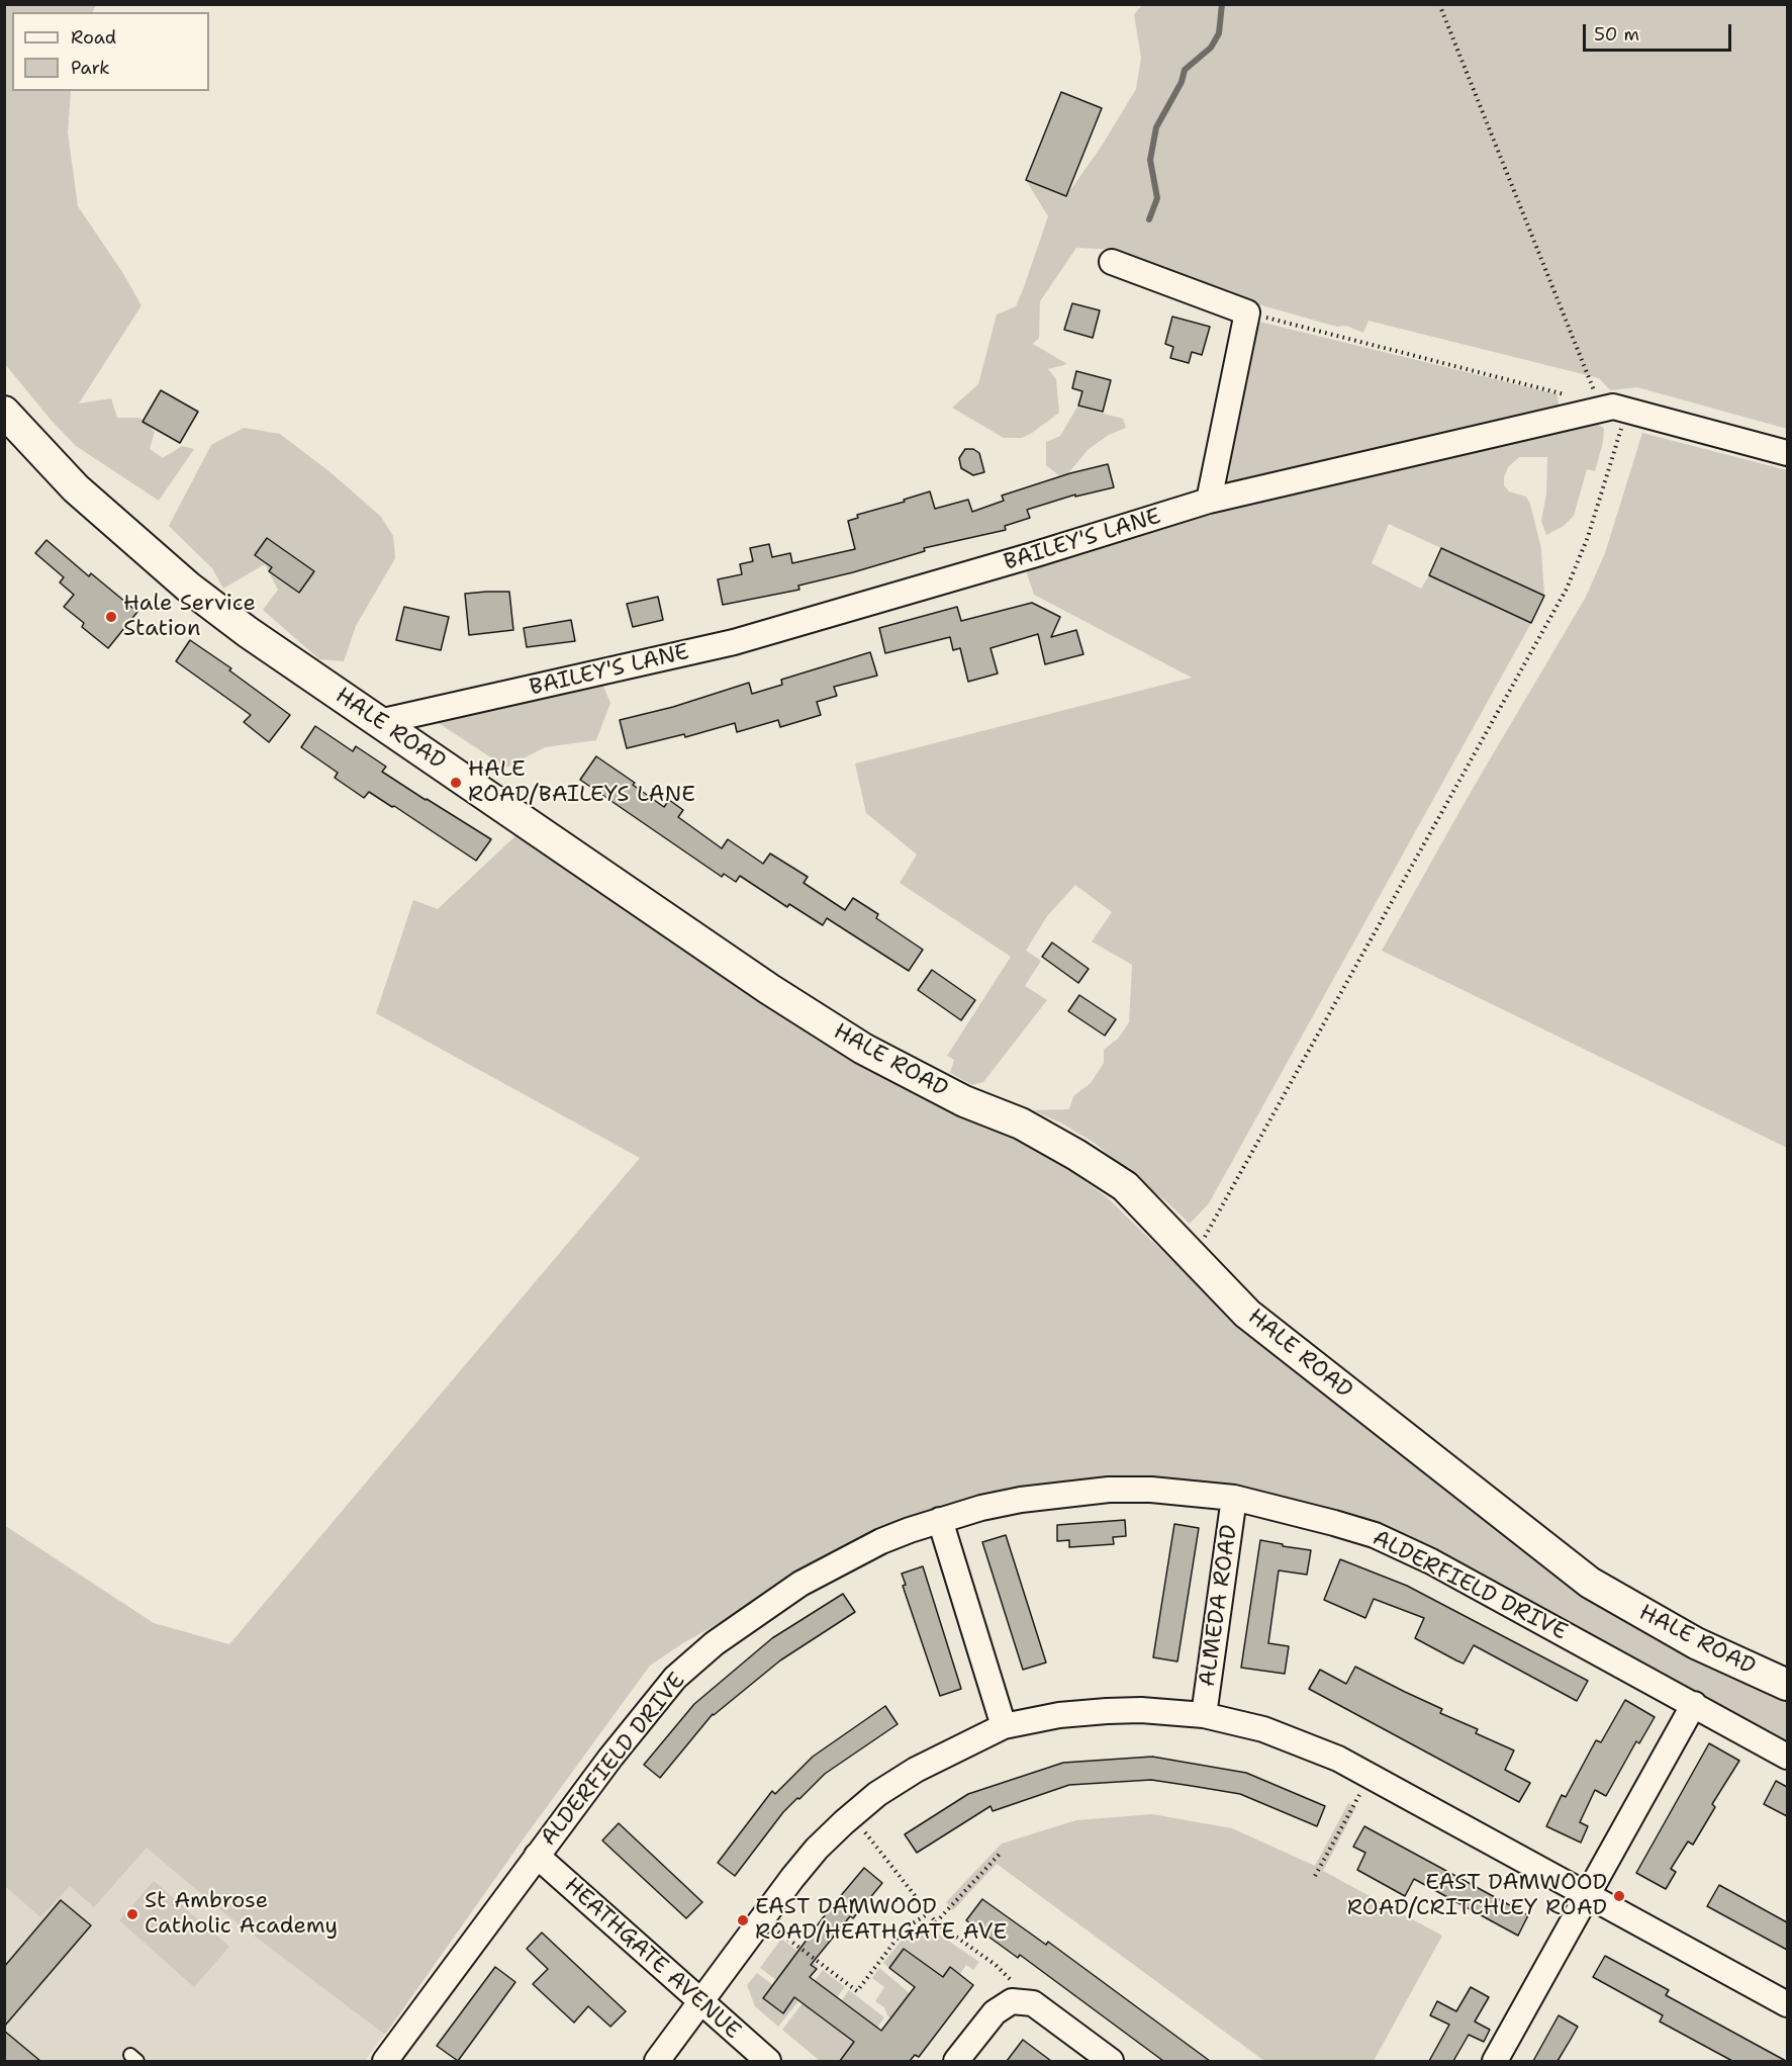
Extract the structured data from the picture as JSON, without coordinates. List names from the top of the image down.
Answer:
{
  "streets": {
    "street": [
      "BAILEY'S LANE",
      "HALE ROAD",
      "ALDERFIELD DRIVE",
      "ALMEDA ROAD",
      "HEATHGATE AVENUE"
    ]
  },
  "crossings": [
    ["BAILEY'S LANE", "HALE ROAD"],
    ["ALDERFIELD DRIVE", "ALMEDA ROAD"],
    ["ALDERFIELD DRIVE", "HEATHGATE AVENUE"]
  ],
  "places": [
    "Hale Service Station",
    "HALE ROAD/BAILEYS LANE",
    "EAST DAMWOOD ROAD/CRITCHLEY ROAD",
    "St Ambrose Catholic Academy",
    "EAST DAMWOOD ROAD/HEATHGATE AVE"
  ],
  "legend": ["Road", "Park"],
  "scale_bar": "50 m"
}
